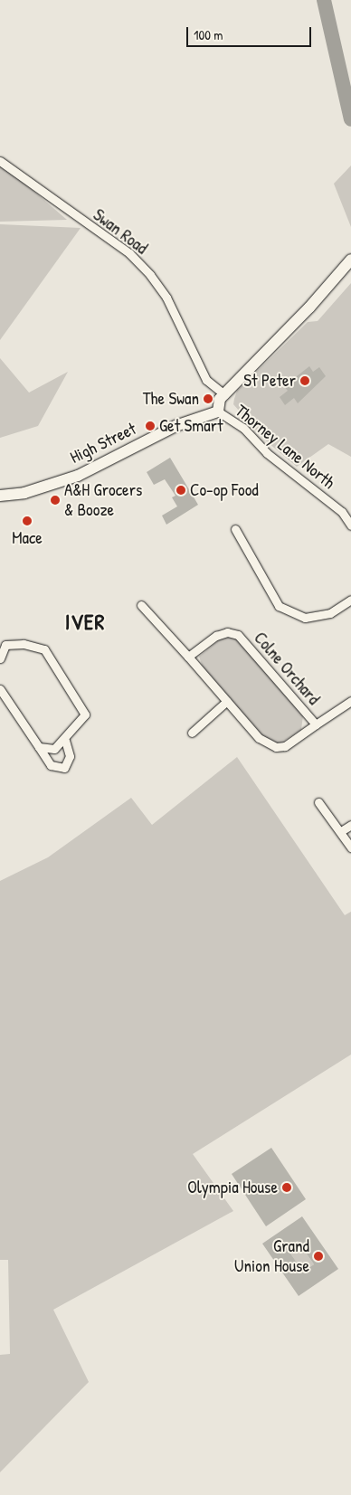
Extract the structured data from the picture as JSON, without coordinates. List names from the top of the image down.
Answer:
{
  "streets": {
    "main road": ["High Street"],
    "street": ["Swan Road", "Thorney Lane North", "Colne Orchard"]
  },
  "crossings": [
    ["High Street", "Thorney Lane North"]
  ],
  "districts": ["IVER"],
  "places": [
    "St Peter",
    "The Swan",
    "Get Smart",
    "Co-op Food",
    "A&H Grocers & Booze",
    "Mace",
    "Olympia House",
    "Grand Union House"
  ],
  "scale_bar": "100 m"
}
